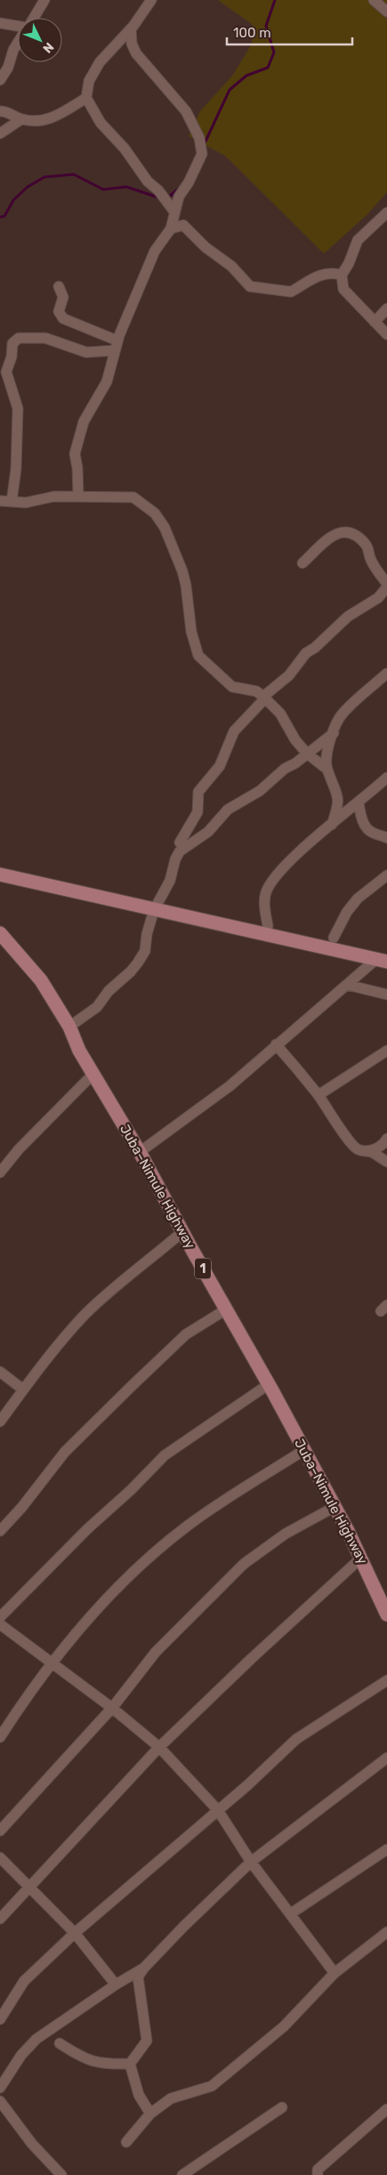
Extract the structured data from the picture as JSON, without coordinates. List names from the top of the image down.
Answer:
{
  "streets": {
    "main road": ["Juba–Nimule Highway", "1"]
  },
  "scale_bar": "100 m",
  "north": "bottom right"
}
